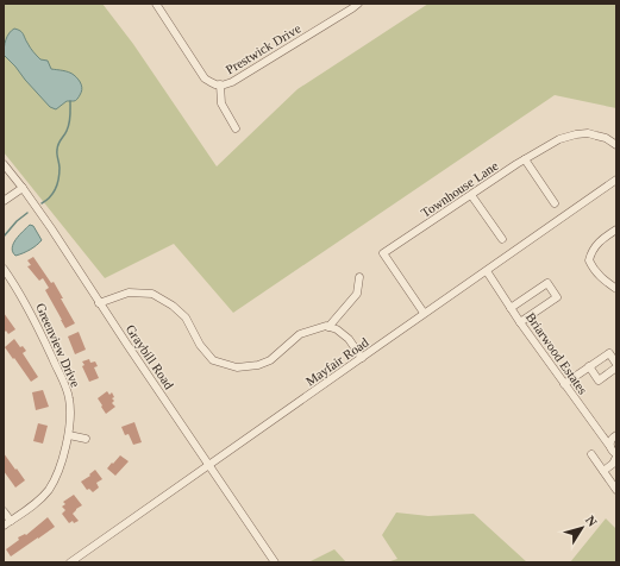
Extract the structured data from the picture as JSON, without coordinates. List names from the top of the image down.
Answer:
{
  "streets": {
    "street": [
      "Prestwick Drive",
      "Townhouse Lane",
      "Greenview Drive",
      "Briarwood Estates",
      "Graybill Road",
      "Mayfair Road"
    ]
  },
  "crossings": [
    ["Townhouse Lane", "Mayfair Road"],
    ["Briarwood Estates", "Mayfair Road"],
    ["Graybill Road", "Mayfair Road"]
  ],
  "north": "top right"
}
